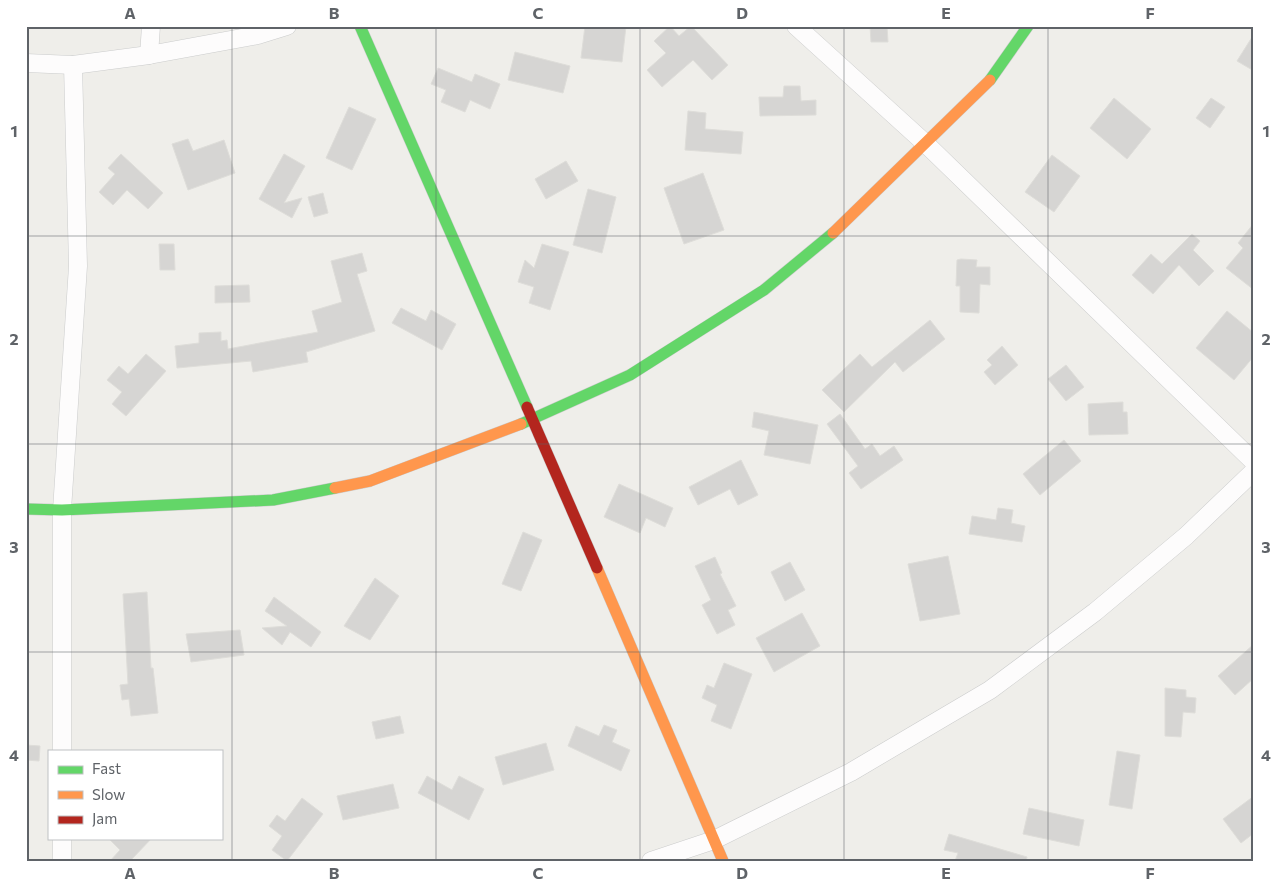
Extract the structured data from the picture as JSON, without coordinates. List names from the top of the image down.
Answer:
{
  "legend": ["Fast", "Slow", "Jam"],
  "grid": {
    "columns": [
      "A",
      "B",
      "C",
      "D",
      "E",
      "F"
    ],
    "rows": [
      "1",
      "2",
      "3",
      "4"
    ]
  }
}
